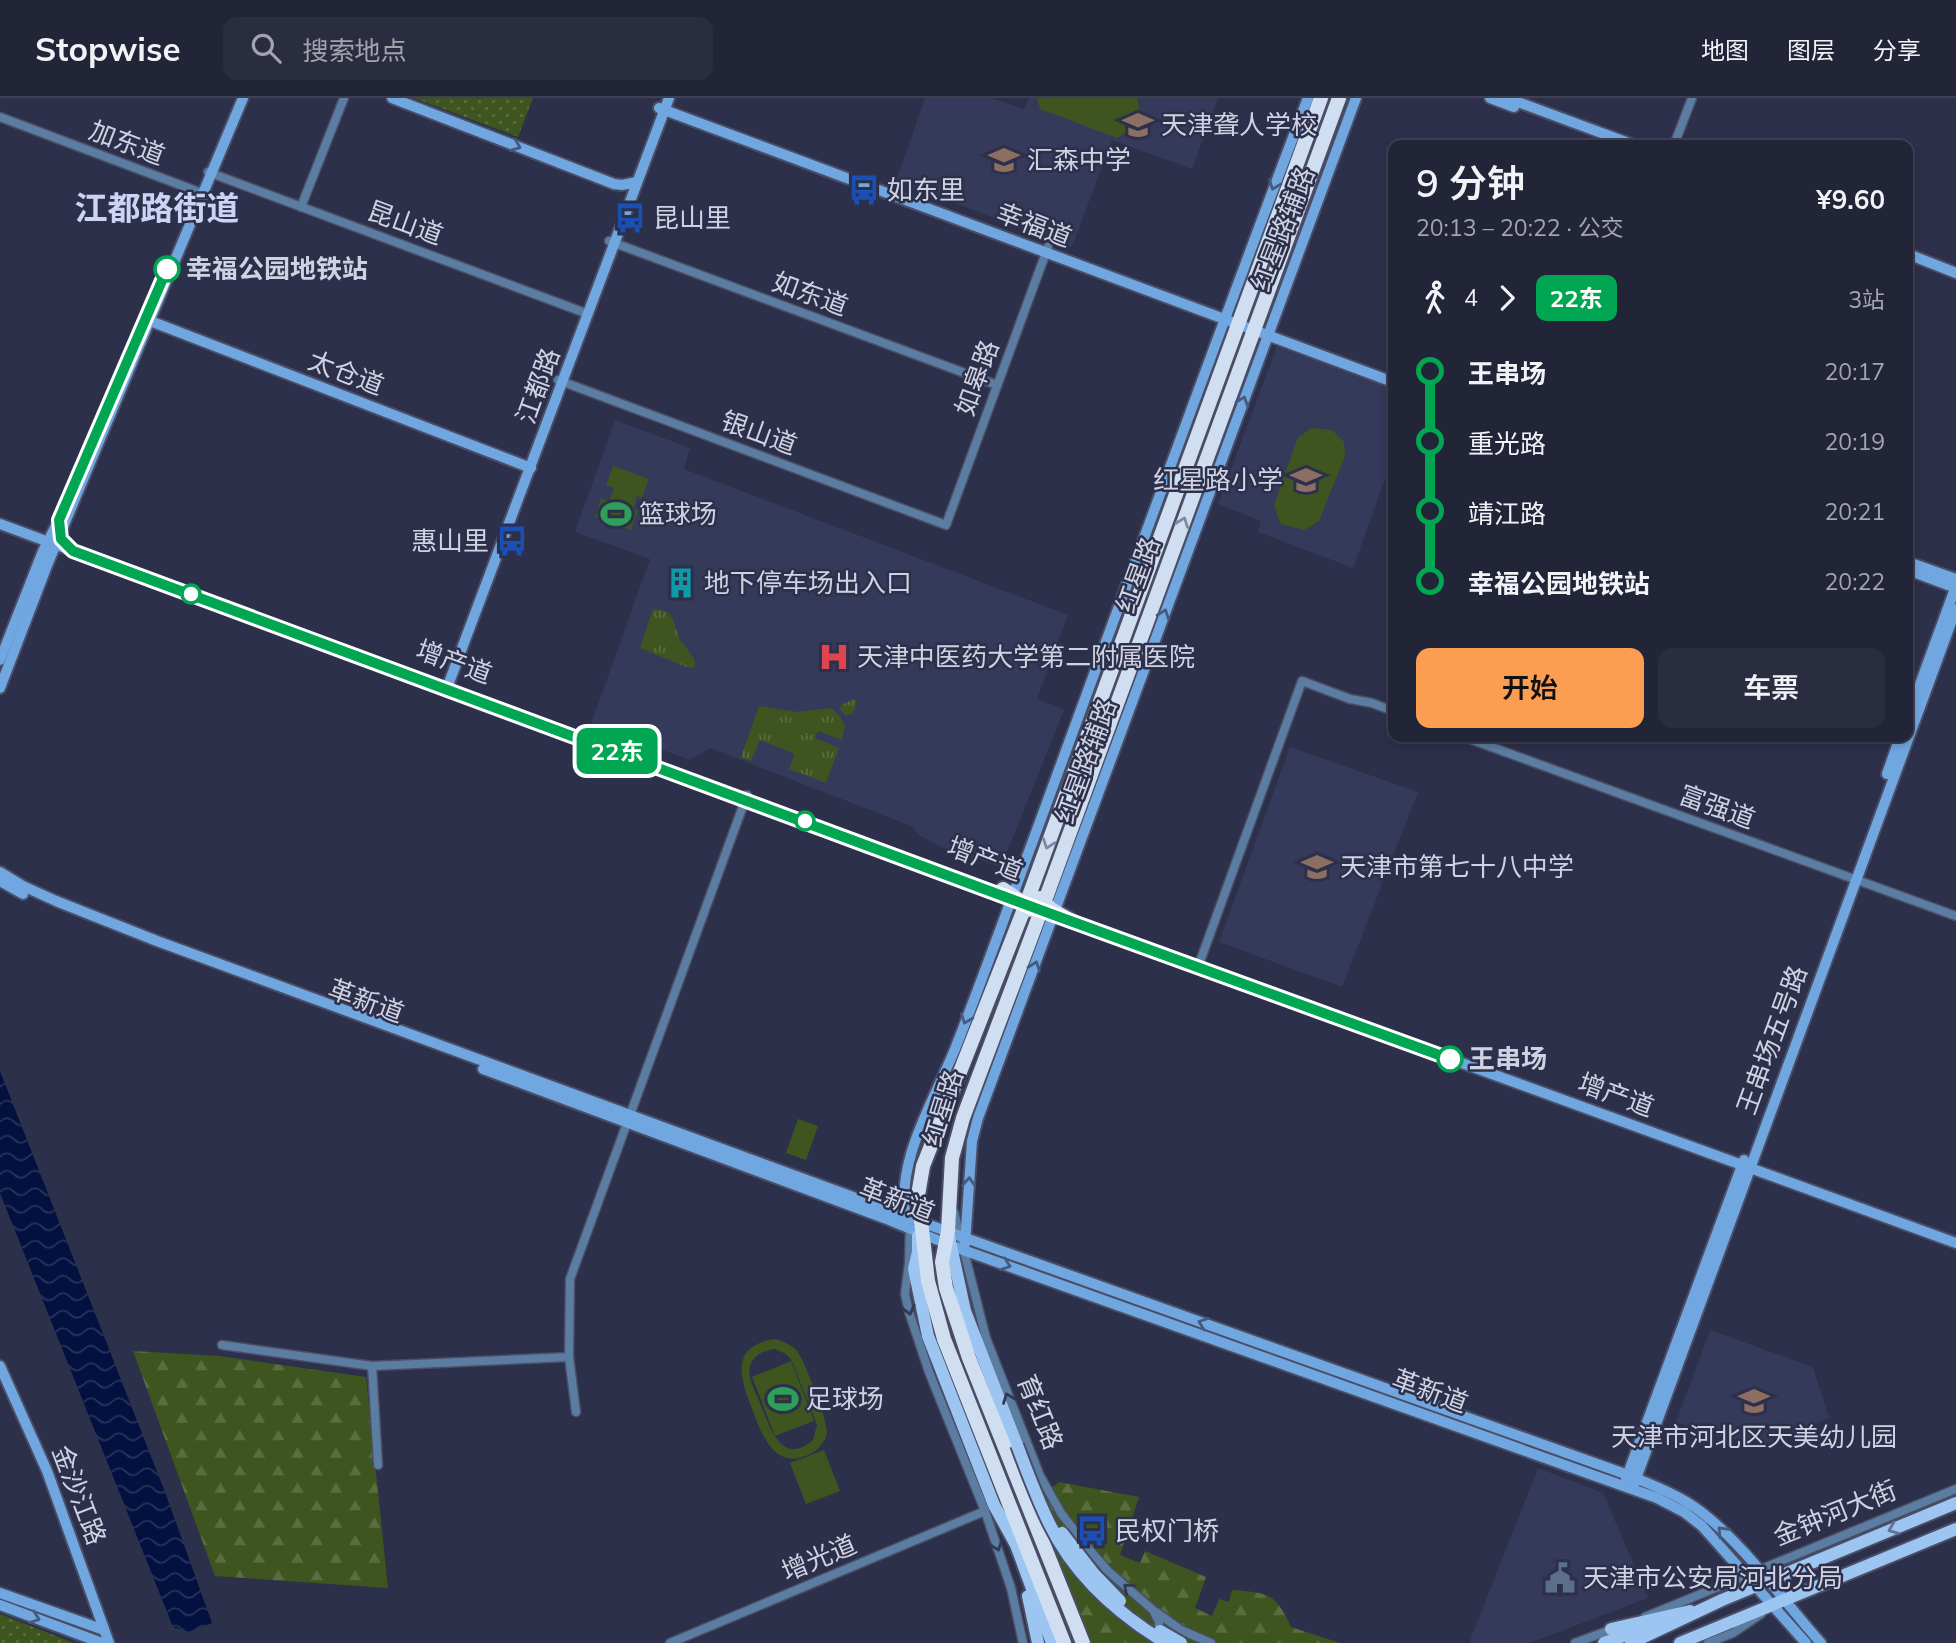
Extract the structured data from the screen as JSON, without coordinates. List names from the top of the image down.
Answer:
{
  "streets": {
    "highway": ["红星路", "育红路"],
    "main road": ["金钟河大街"],
    "street": [
      "加东道",
      "昆山道",
      "幸福道",
      "红星路辅路",
      "如东道",
      "太仓道",
      "如皋路",
      "江都路",
      "银山道",
      "增产道",
      "富强道",
      "革新道",
      "王串场五号路",
      "金沙江路",
      "增光道"
    ]
  },
  "crossings": [
    ["昆山道", "江都路"],
    ["幸福道", "红星路辅路"],
    ["幸福道", "如皋路"],
    ["幸福道", "江都路"],
    ["幸福道", "红星路"],
    ["红星路辅路", "红星路"],
    ["红星路辅路", "增产道"],
    ["红星路辅路", "革新道"],
    ["红星路辅路", "育红路"],
    ["如东道", "如皋路"],
    ["如东道", "江都路"],
    ["太仓道", "江都路"],
    ["如皋路", "银山道"],
    ["江都路", "银山道"],
    ["江都路", "增产道"],
    ["红星路", "增产道"],
    ["红星路", "革新道"],
    ["红星路", "育红路"],
    ["增产道", "王串场五号路"],
    ["富强道", "王串场五号路"],
    ["革新道", "王串场五号路"],
    ["革新道", "育红路"],
    ["革新道", "金钟河大街"]
  ],
  "districts": ["江都路街道"],
  "places": {
    "school or university": [
      "天津聋人学校",
      "汇森中学",
      "红星路小学",
      "天津市第七十八中学",
      "天津市河北区天美幼儿园"
    ],
    "bus stop": [
      "如东里",
      "昆山里",
      "惠山里",
      "民权门桥"
    ],
    "other": ["幸福公园地铁站", "王串场"],
    "sports": ["篮球场", "足球场"],
    "building": ["地下停车场出入口"],
    "hospital": ["天津中医药大学第二附属医院"],
    "public building": ["天津市公安局河北分局"]
  },
  "lines": ["bus line 22东"],
  "page": {
    "header": "Stopwise",
    "search": "搜索地点",
    "nav": ["地图", "图层", "分享"],
    "on_map": "22东",
    "heading": ["9 分钟", "20:13 – 20:22 · 公交", "¥9.60"],
    "legs": ["4", "22东", "3站"],
    "list": [
      {
        "name": "王串场",
        "value": "20:17"
      },
      {
        "name": "重光路",
        "value": "20:19"
      },
      {
        "name": "靖江路",
        "value": "20:21"
      },
      {
        "name": "幸福公园地铁站",
        "value": "20:22"
      }
    ],
    "buttons": ["开始", "车票"]
  }
}
